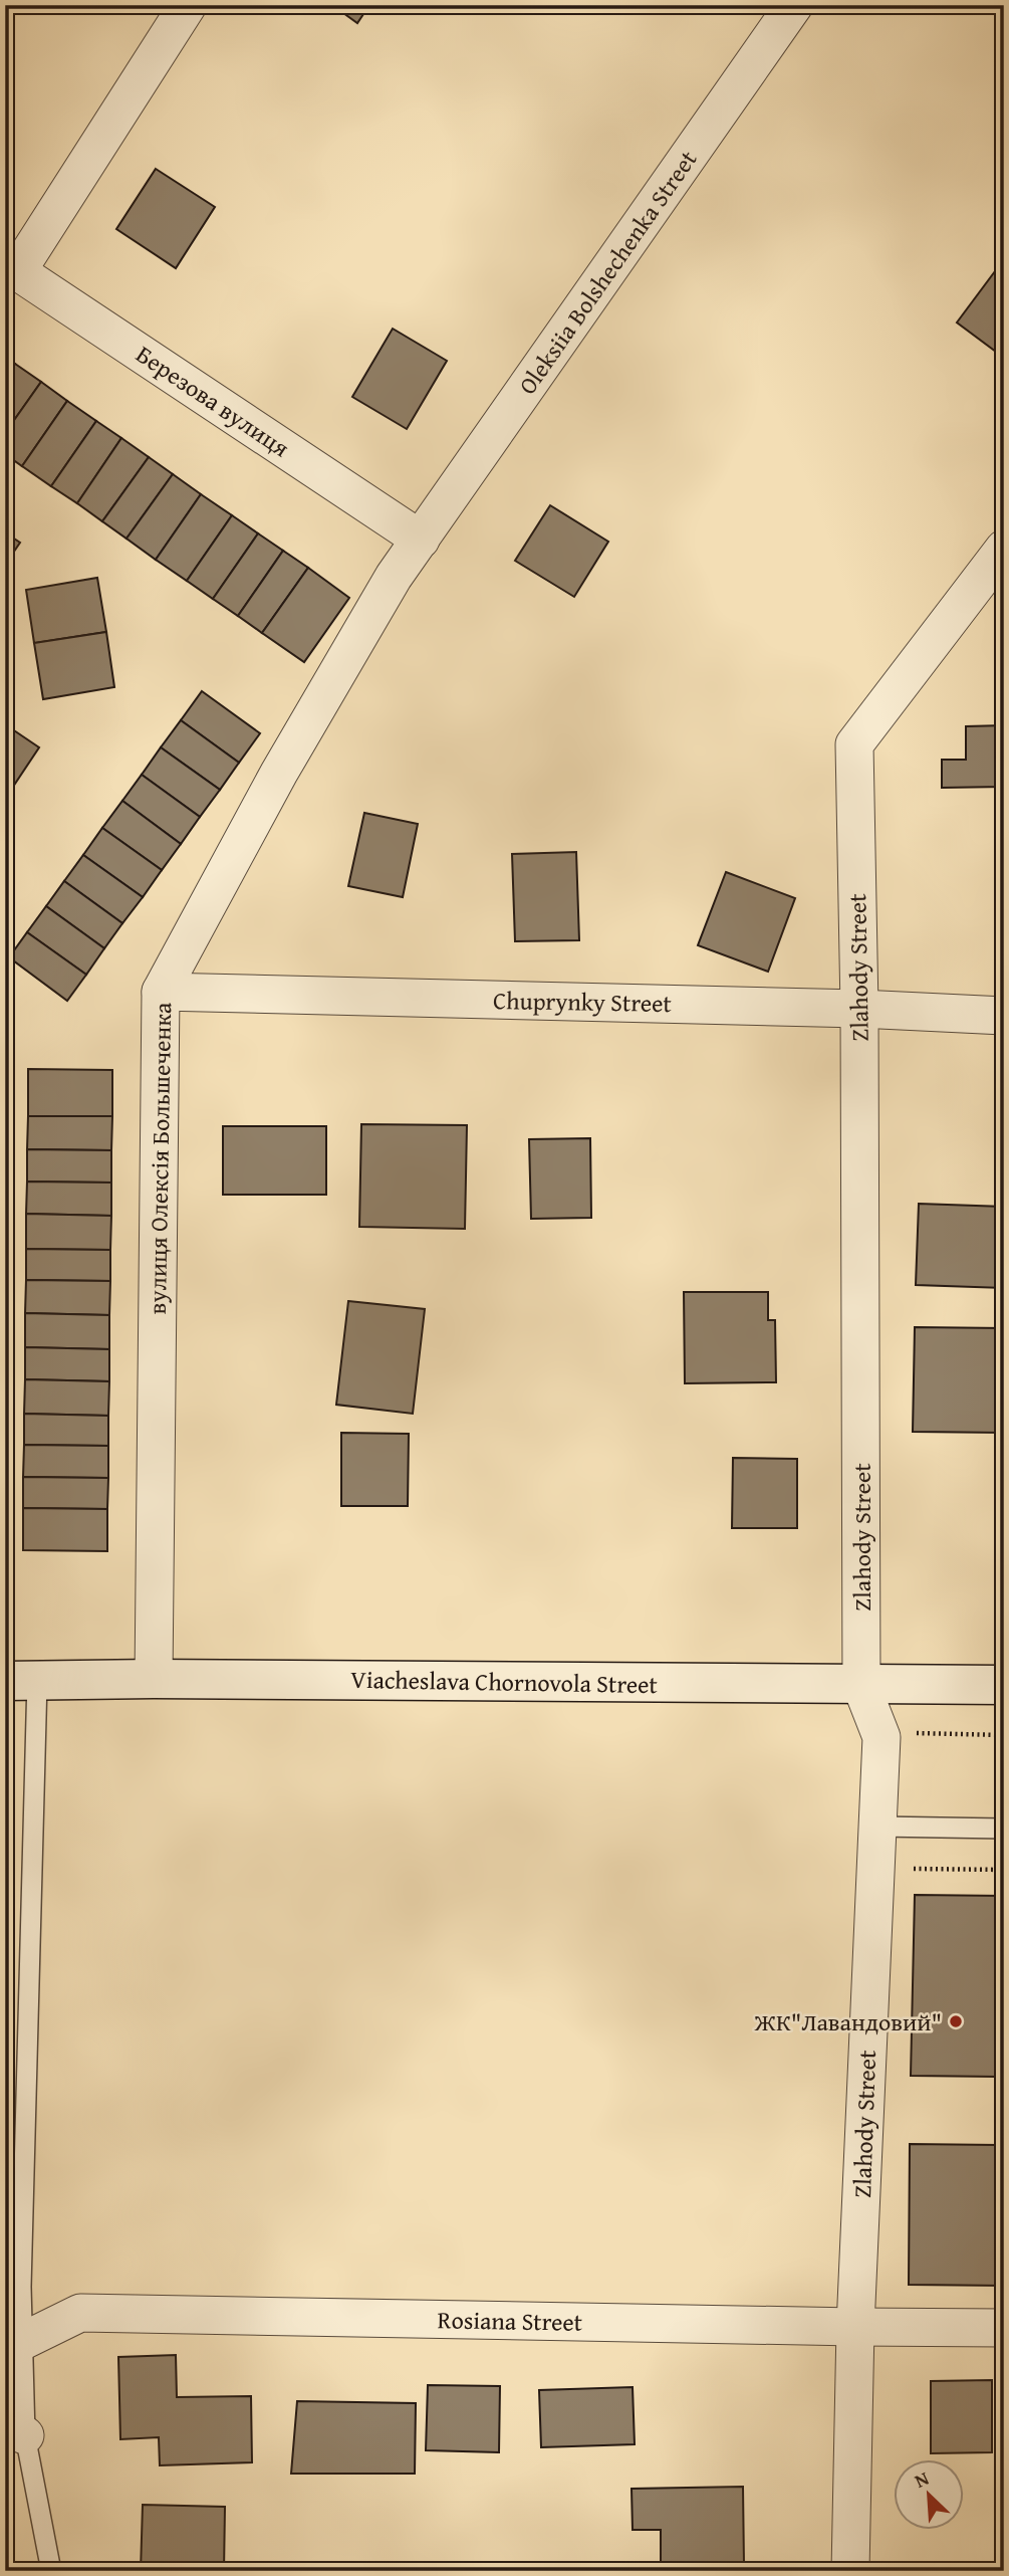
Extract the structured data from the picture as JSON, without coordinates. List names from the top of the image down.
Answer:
{
  "streets": {
    "street": [
      "Oleksiia Bolshechenka Street",
      "Березова вулиця",
      "Zlahody Street",
      "Chuprynky Street",
      "вулиця Олексія Большеченка",
      "Viacheslava Chornovola Street",
      "Rosiana Street"
    ]
  },
  "crossings": [
    ["Oleksiia Bolshechenka Street", "Березова вулиця"],
    ["Oleksiia Bolshechenka Street", "вулиця Олексія Большеченка"],
    ["Березова вулиця", "вулиця Олексія Большеченка"],
    ["Zlahody Street", "Chuprynky Street"],
    ["Zlahody Street", "Viacheslava Chornovola Street"],
    ["Zlahody Street", "Rosiana Street"],
    ["Chuprynky Street", "вулиця Олексія Большеченка"],
    ["вулиця Олексія Большеченка", "Viacheslava Chornovola Street"]
  ],
  "places": ["ЖК\"Лавандовий\""],
  "north": "top left"
}
